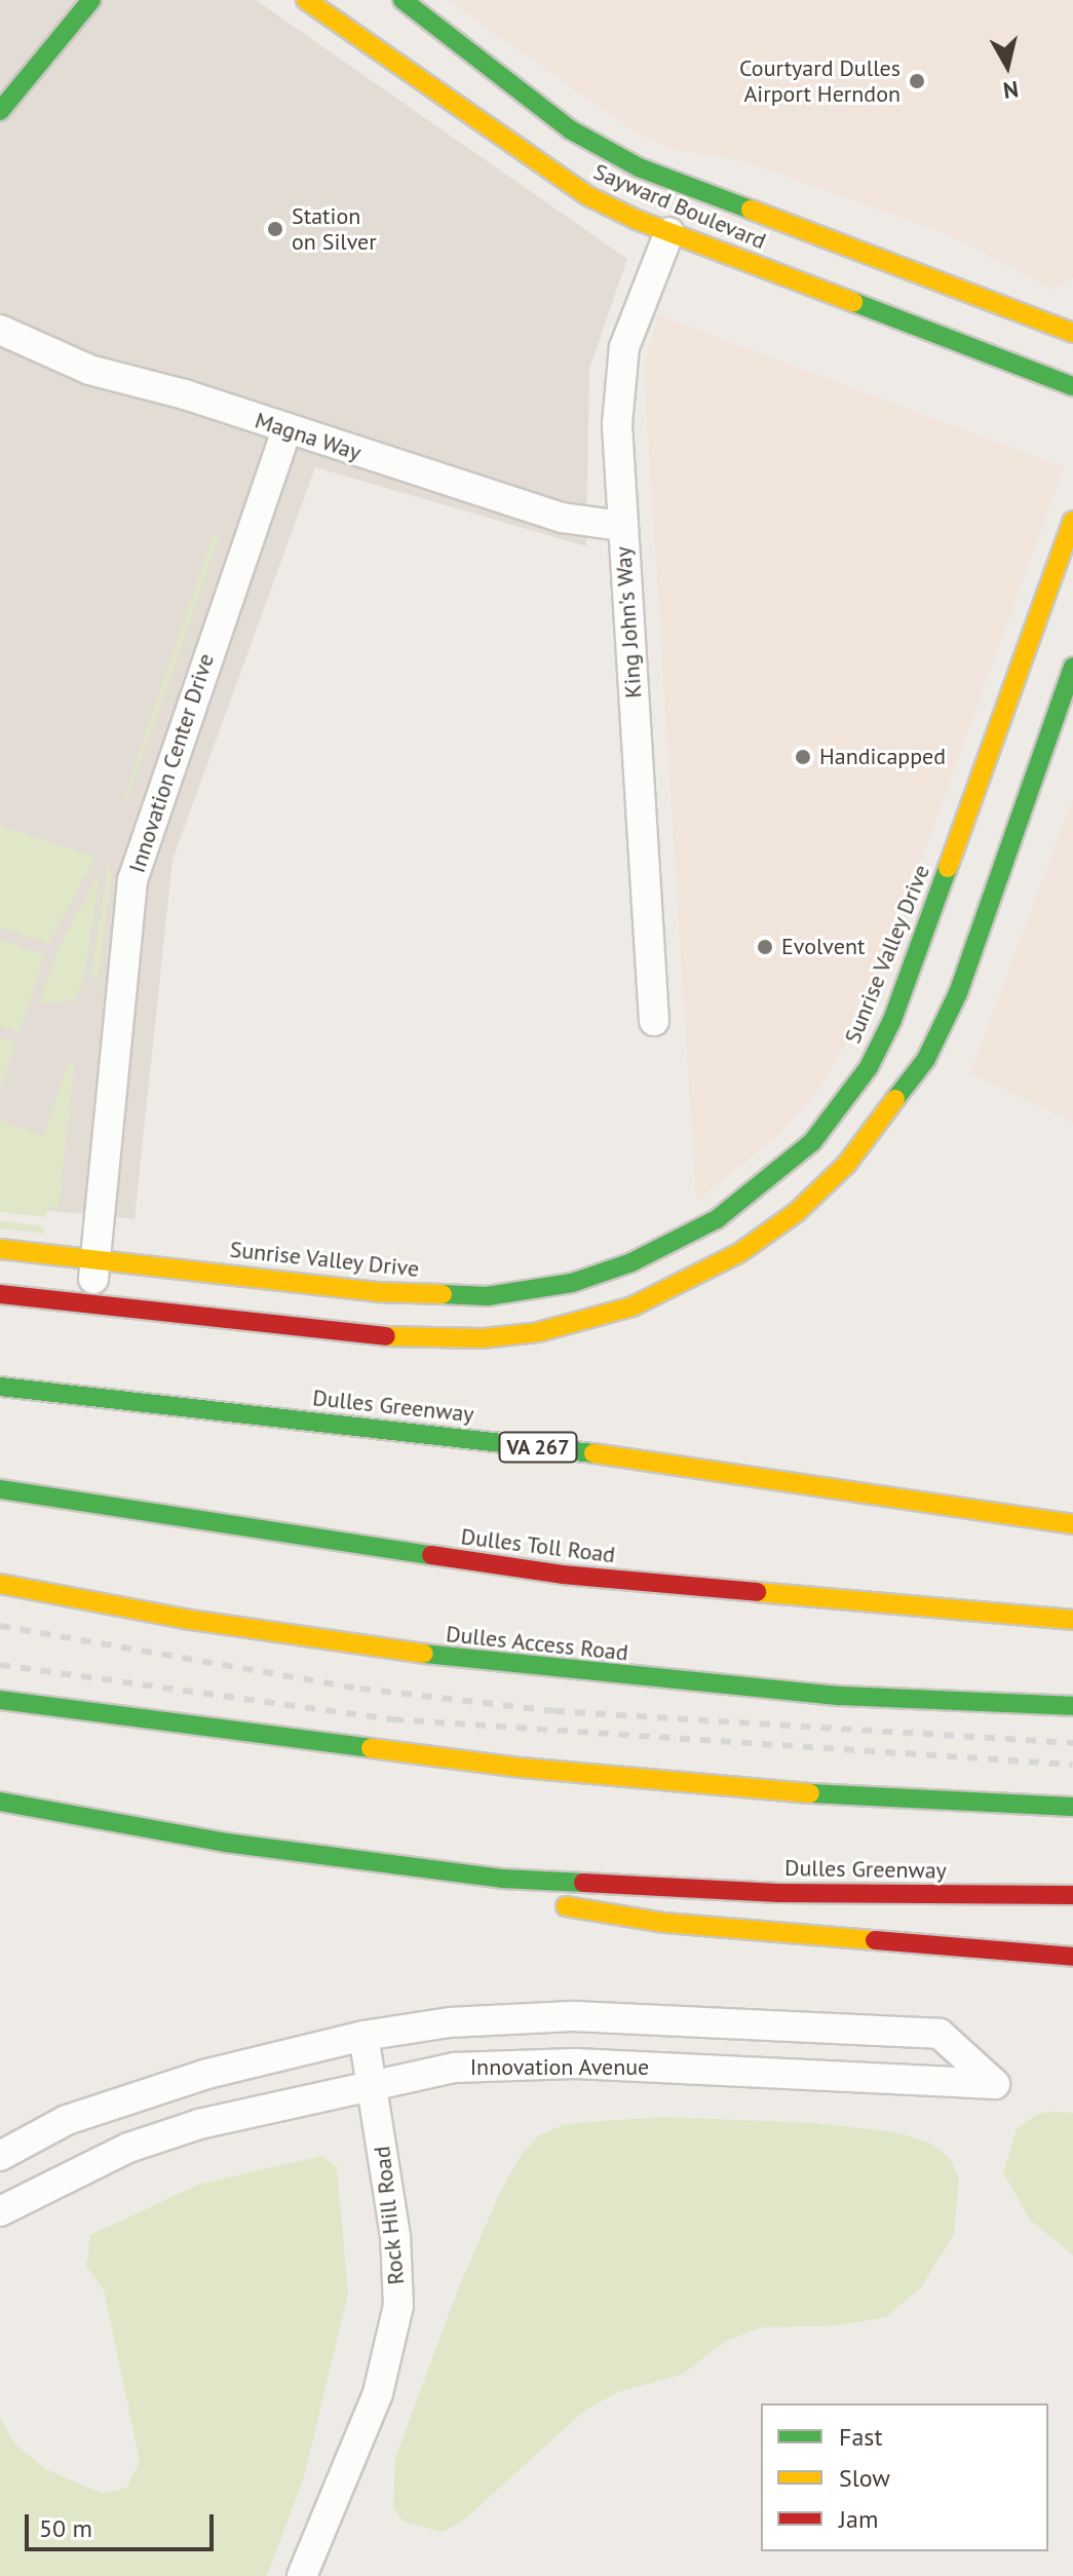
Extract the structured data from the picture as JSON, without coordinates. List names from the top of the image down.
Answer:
{
  "streets": {
    "main road": [
      "Sayward Boulevard",
      "Sunrise Valley Drive",
      "Dulles Greenway",
      "VA 267",
      "Dulles Toll Road",
      "Dulles Access Road"
    ],
    "street": [
      "Magna Way",
      "King John's Way",
      "Innovation Center Drive",
      "Innovation Avenue",
      "Rock Hill Road"
    ]
  },
  "crossings": [
    ["Sayward Boulevard", "King John's Way"],
    ["Magna Way", "King John's Way"],
    ["Magna Way", "Innovation Center Drive"],
    ["Innovation Center Drive", "Sunrise Valley Drive"],
    ["Innovation Avenue", "Rock Hill Road"]
  ],
  "places": [
    "Courtyard Dulles Airport Herndon",
    "Station on Silver",
    "Handicapped",
    "Evolvent"
  ],
  "legend": ["Fast", "Slow", "Jam"],
  "scale_bar": "50 m",
  "north": "bottom"
}
